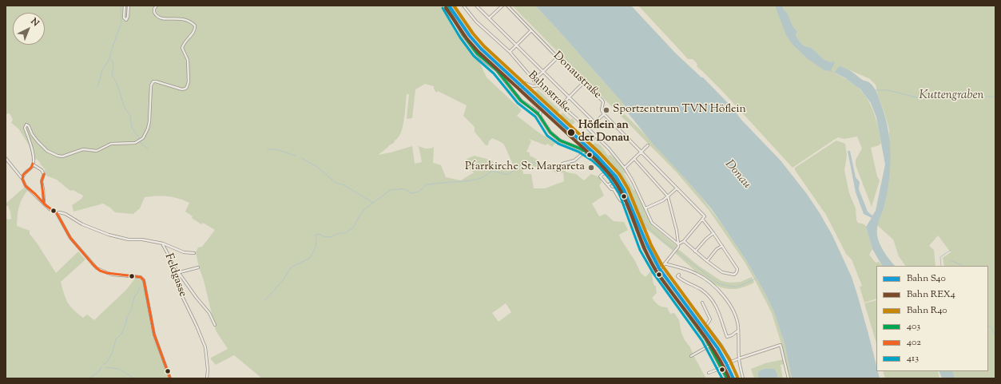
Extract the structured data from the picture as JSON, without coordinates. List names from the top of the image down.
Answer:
{
  "streets": {
    "street": ["Donaustraße", "Bahnstraße", "Feldgasse"]
  },
  "water": ["Kuttengraben", "Donau"],
  "places": ["Sportzentrum TVN Höflein", "Höflein an der Donau", "Pfarrkirche St. Margareta"],
  "lines": [
    "rail line S40",
    "rail line R40",
    "transit line 403",
    "rail line REX4",
    "transit line 413",
    "transit line 402"
  ],
  "legend": [
    "Bahn S40",
    "Bahn REX4",
    "Bahn R40",
    "403",
    "402",
    "413"
  ],
  "north": "top right"
}
